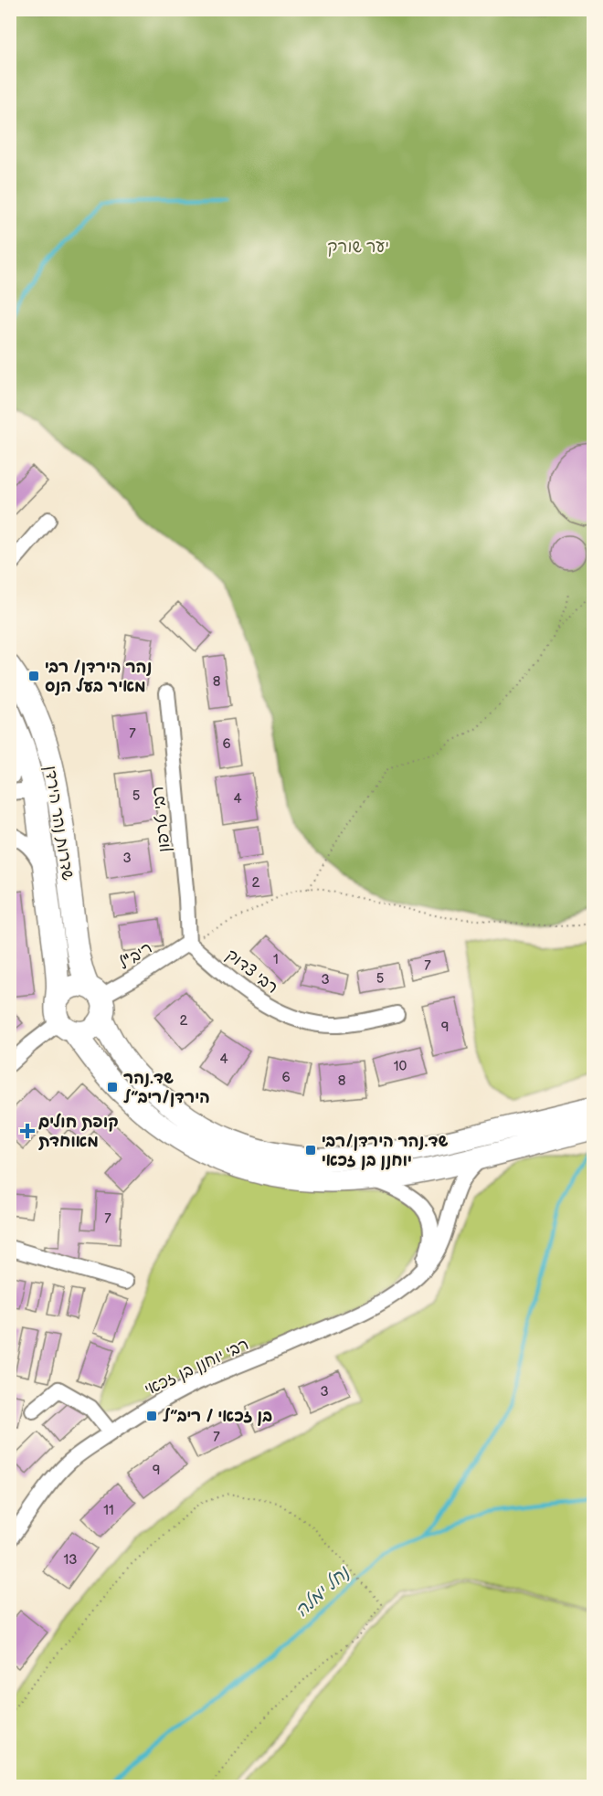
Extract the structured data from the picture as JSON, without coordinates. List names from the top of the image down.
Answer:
{
  "streets": {
    "main road": ["שדרות נהר הירדן"],
    "street": [
      "רבי טרפון",
      "ריב\"ל",
      "רבי צדוק",
      "רבי יוחנן בן זכאי"
    ]
  },
  "crossings": [
    ["רבי טרפון", "ריב\"ל"],
    ["רבי טרפון", "רבי צדוק"],
    ["שדרות נהר הירדן", "ריב\"ל"],
    ["ריב\"ל", "רבי צדוק"]
  ],
  "water": ["נחל ימלה"],
  "parks": ["יער שורק"],
  "places": {
    "transit": [
      "נהר הירדן/ רבי מאיר בעל הנס",
      "שד.נהר הירדן/ריב״ל",
      "שד.נהר הירדן/רבי יוחנן בן זכאי",
      "בן זכאי / ריב״ל"
    ],
    "health": ["קופת חולים מאוחדת"]
  },
  "house_numbers": [
    "8",
    "7",
    "6",
    "5",
    "4",
    "3",
    "2",
    "1",
    "7",
    "5",
    "3",
    "2",
    "9",
    "4",
    "10",
    "6",
    "8",
    "7",
    "3",
    "7",
    "9",
    "11",
    "13"
  ]
}
